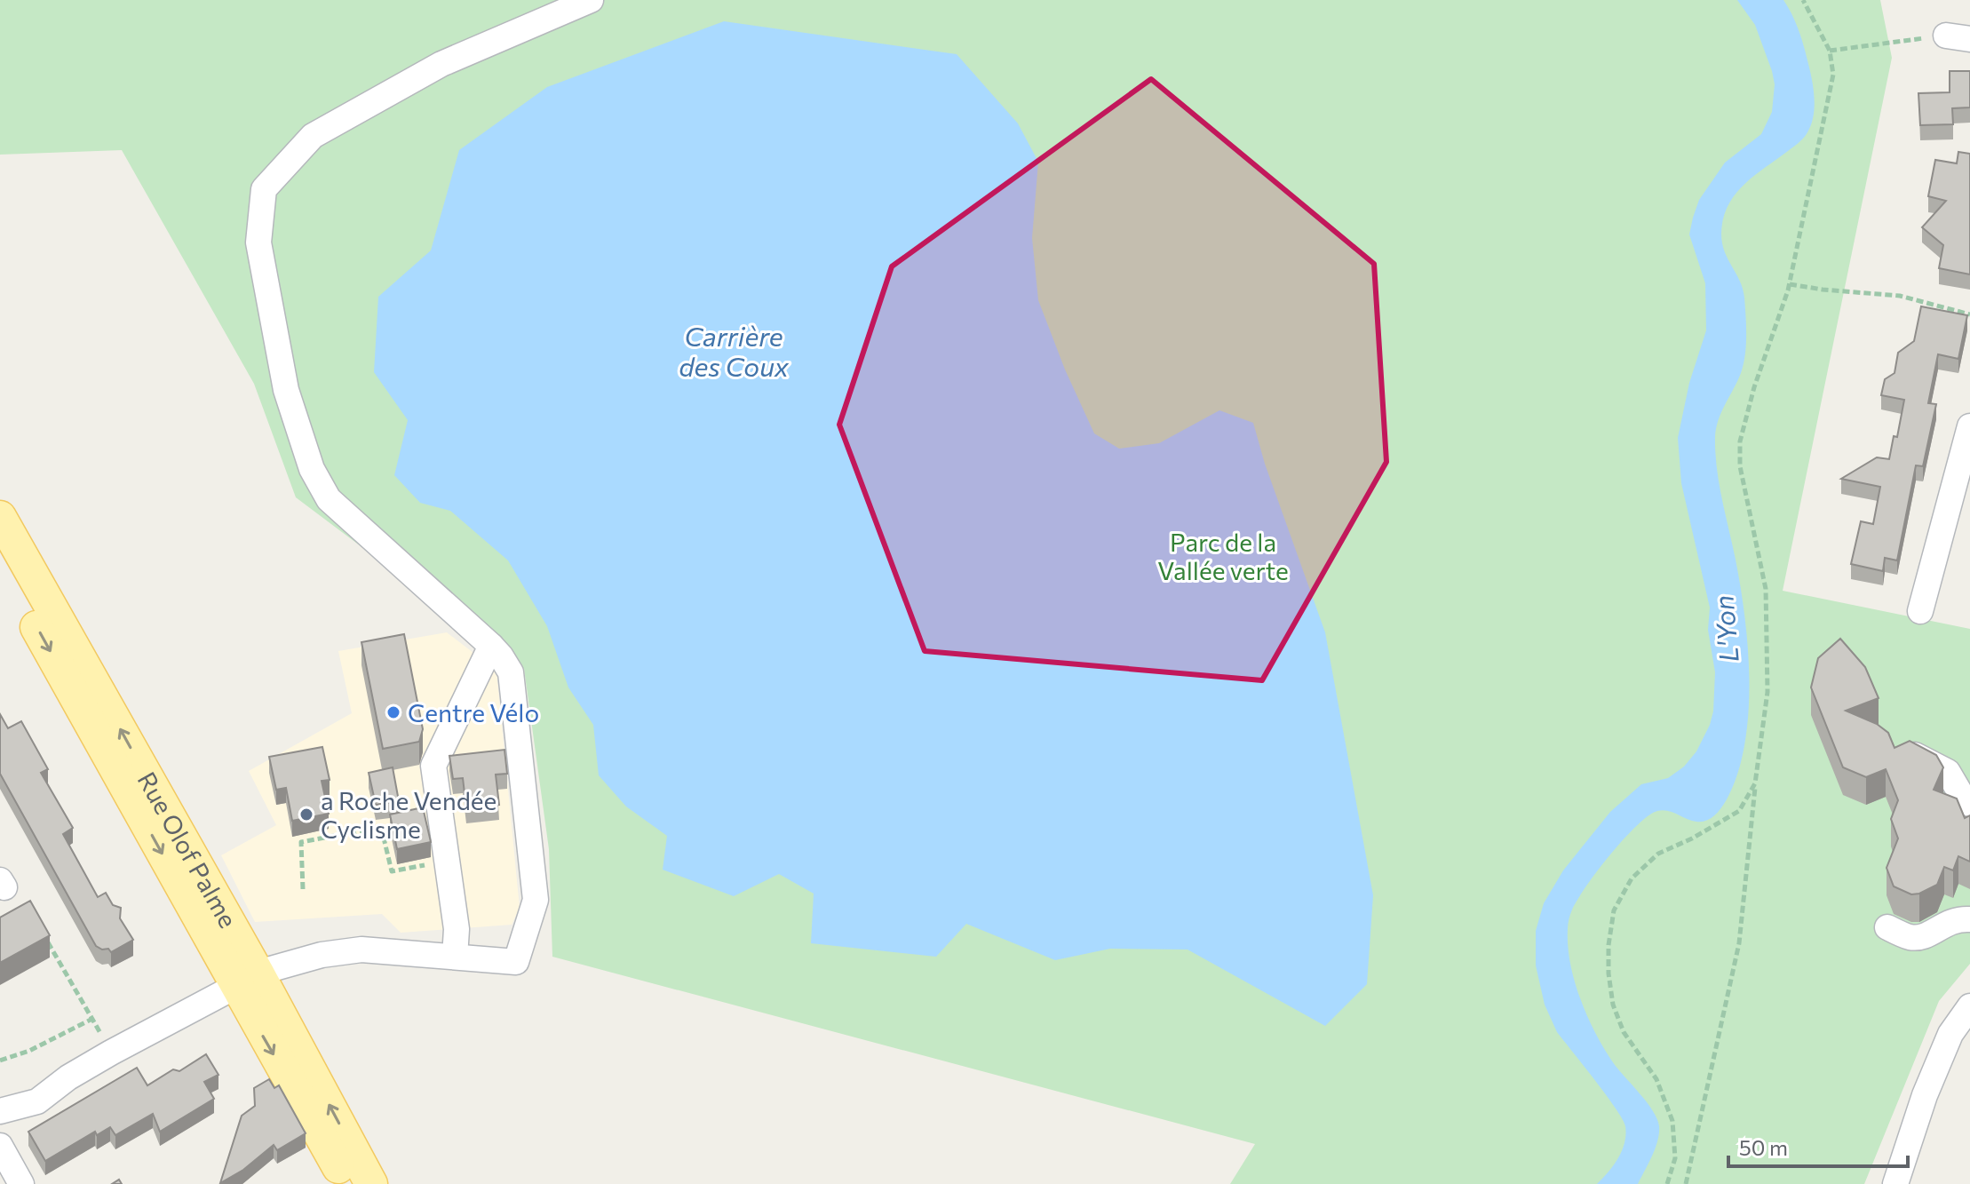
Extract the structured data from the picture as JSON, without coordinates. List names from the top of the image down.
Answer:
{
  "streets": {
    "main road": ["Rue Olof Palme"]
  },
  "water": ["Carrière des Coux", "L'Yon"],
  "parks": ["Parc de la Vallée verte"],
  "places": ["Centre Vélo", "a Roche Vendée Cyclisme"],
  "scale_bar": "50 m"
}
